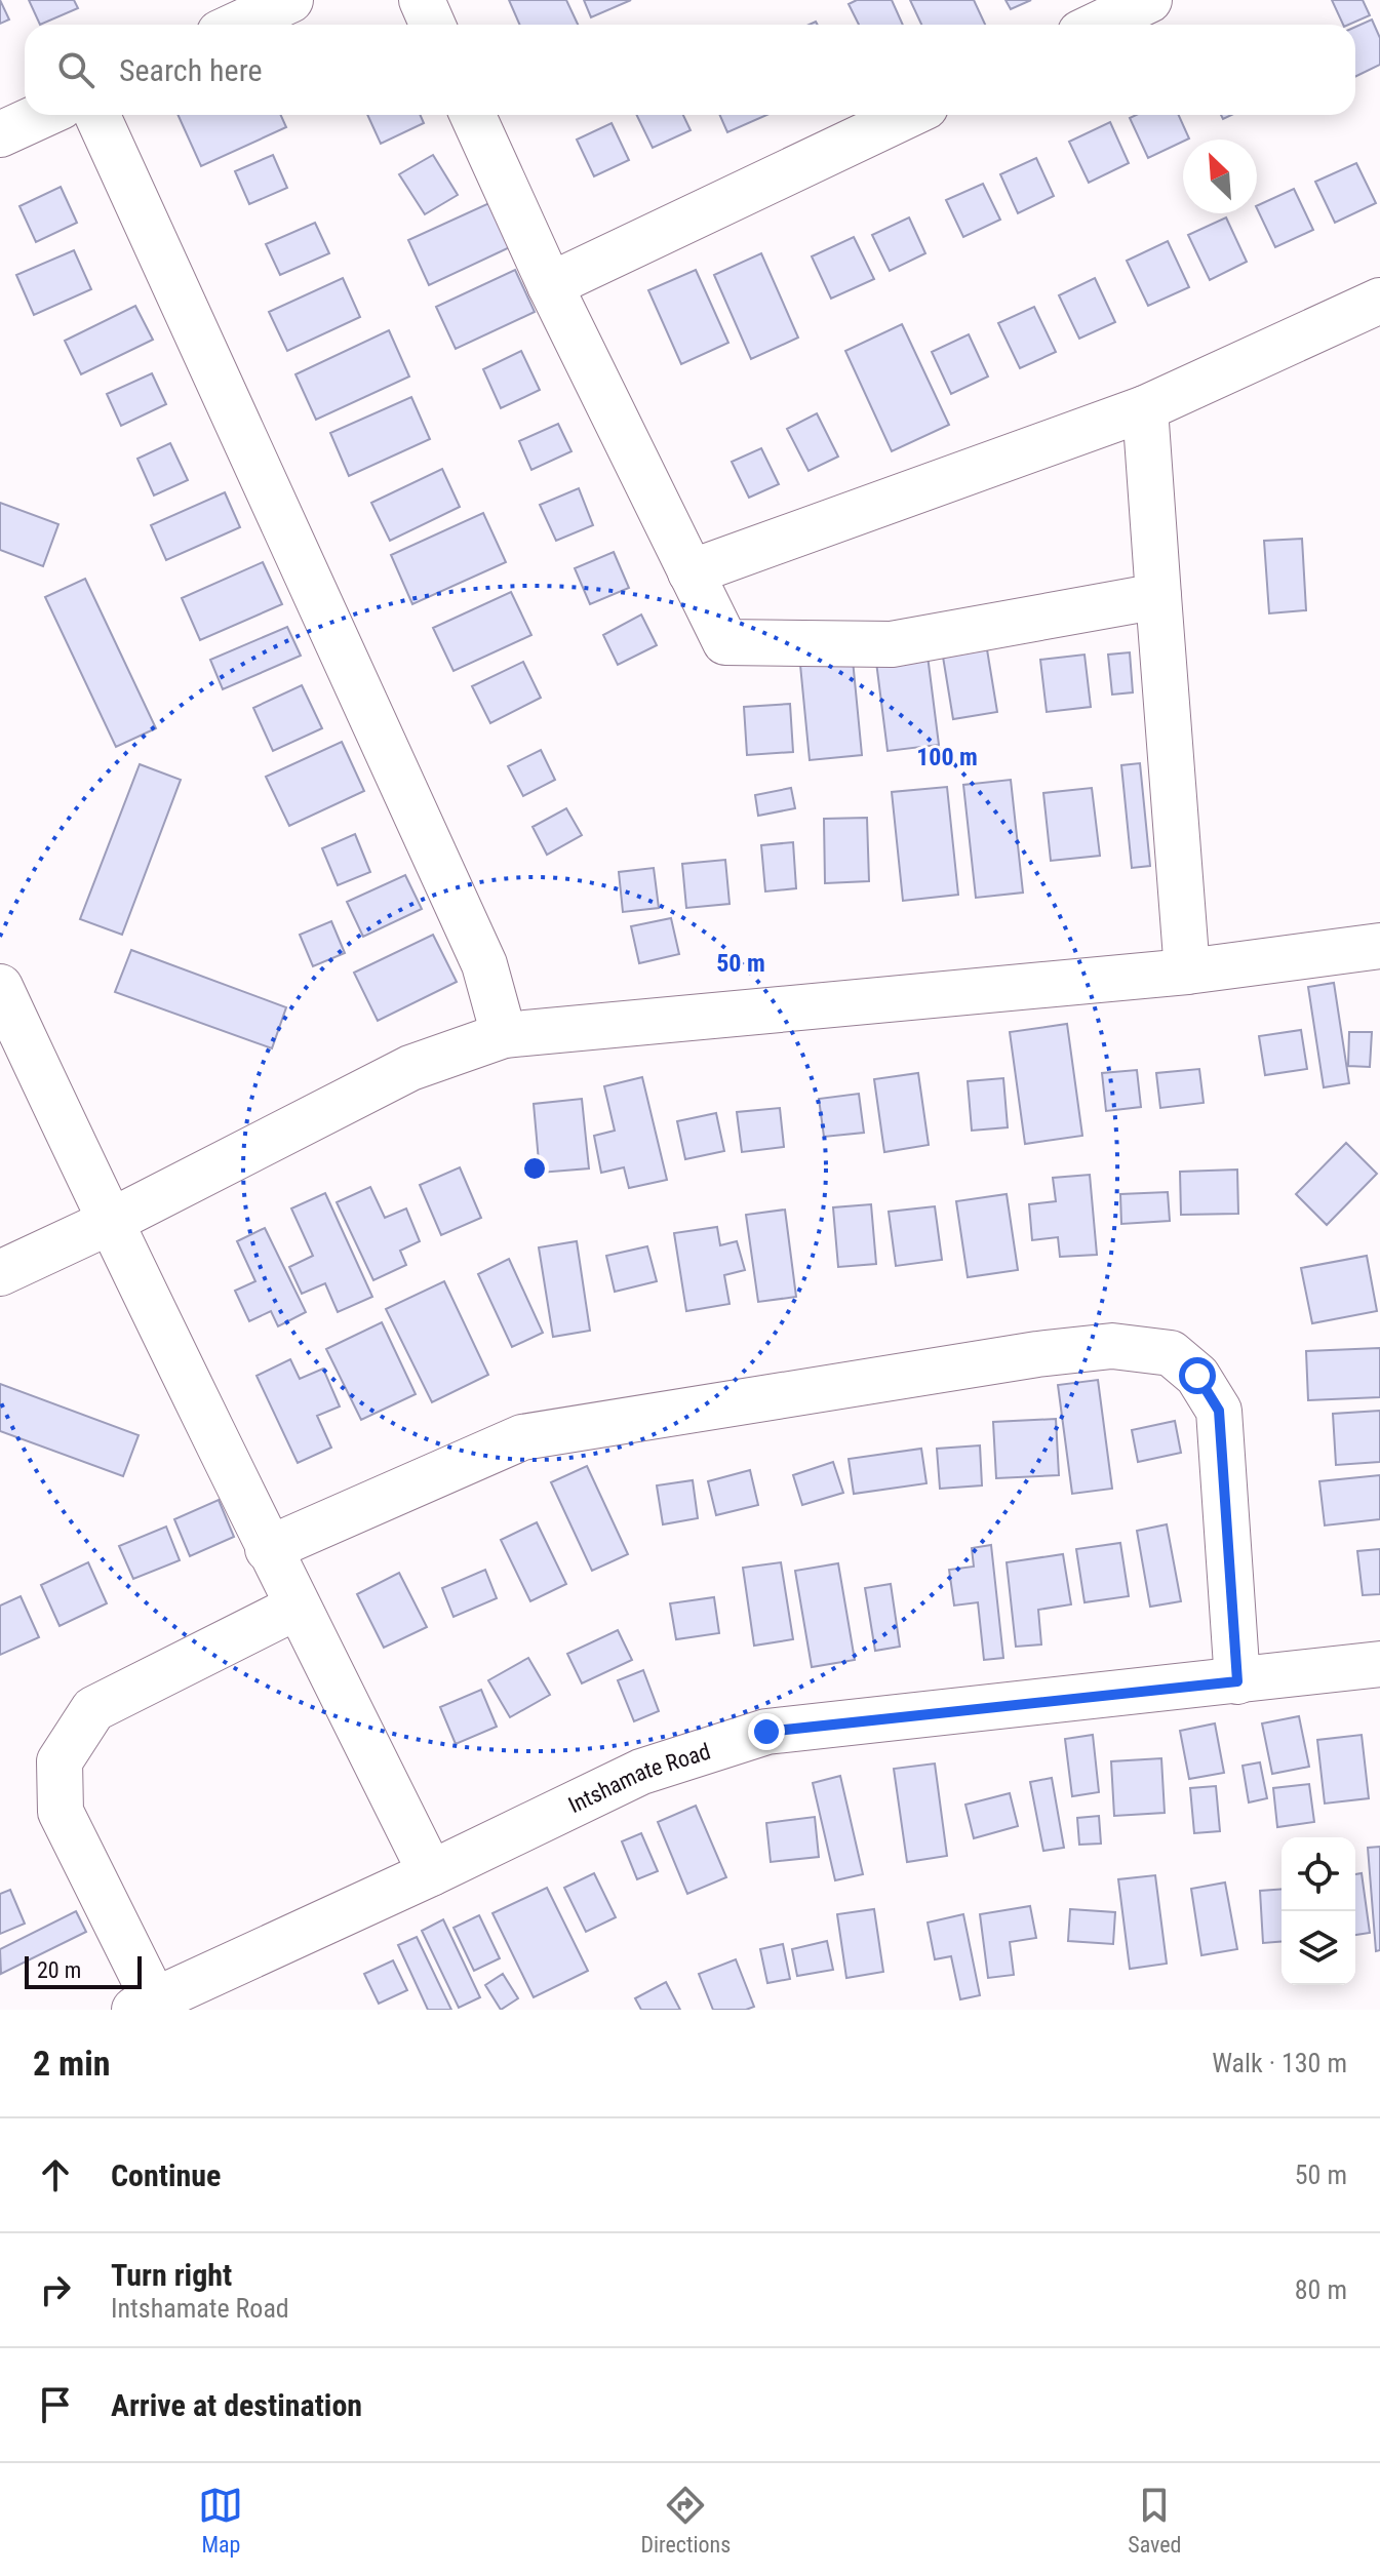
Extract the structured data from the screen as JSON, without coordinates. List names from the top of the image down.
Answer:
{
  "streets": {
    "street": ["Intshamate Road"]
  },
  "scale_bar": "20 m",
  "north": "top left",
  "page": {
    "search": "Search here",
    "scale": "20 m",
    "heading": ["2 min", "Walk · 130 m"],
    "list": [
      ["Continue", "50 m"],
      ["Turn right", "Intshamate Road", "80 m"],
      "Arrive at destination"
    ],
    "nav": ["Map", "Directions", "Saved"]
  },
  "rings": ["100 m", "50 m"]
}
